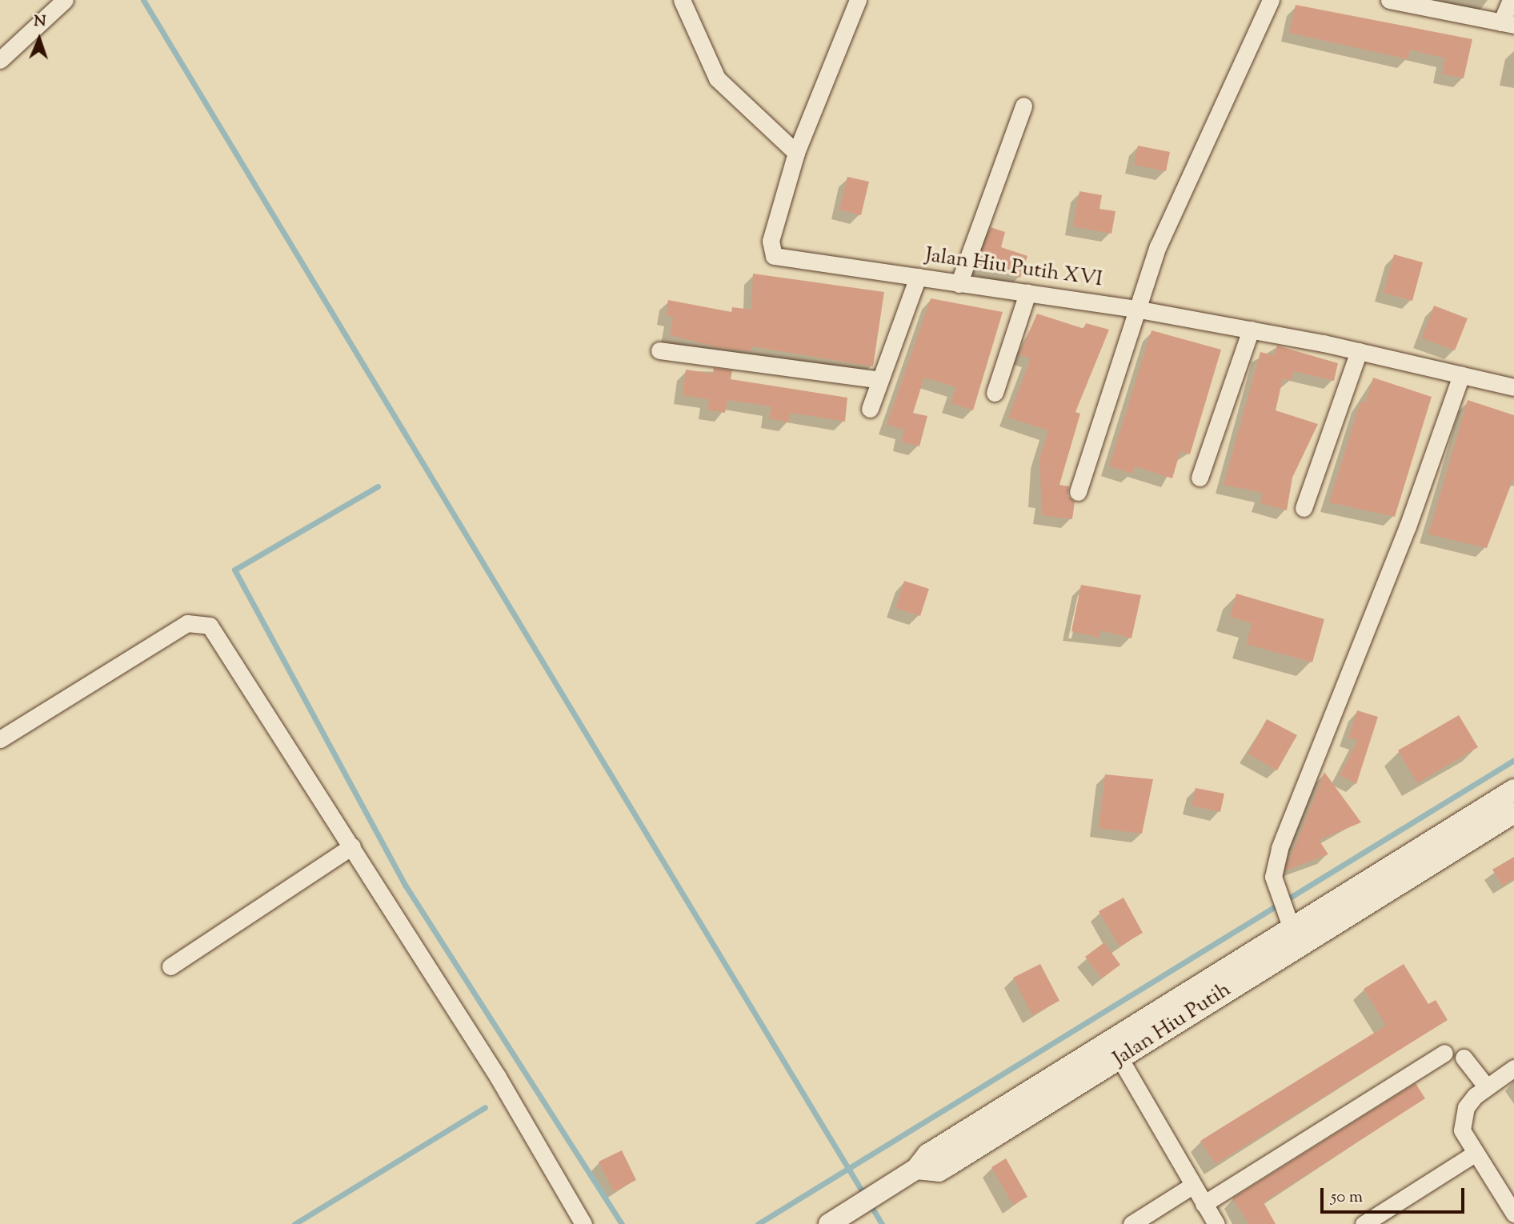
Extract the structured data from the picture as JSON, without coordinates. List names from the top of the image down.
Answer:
{
  "streets": {
    "street": ["Jalan Hiu Putih XVI", "Jalan Hiu Putih"]
  },
  "scale_bar": "50 m",
  "north": "top"
}
